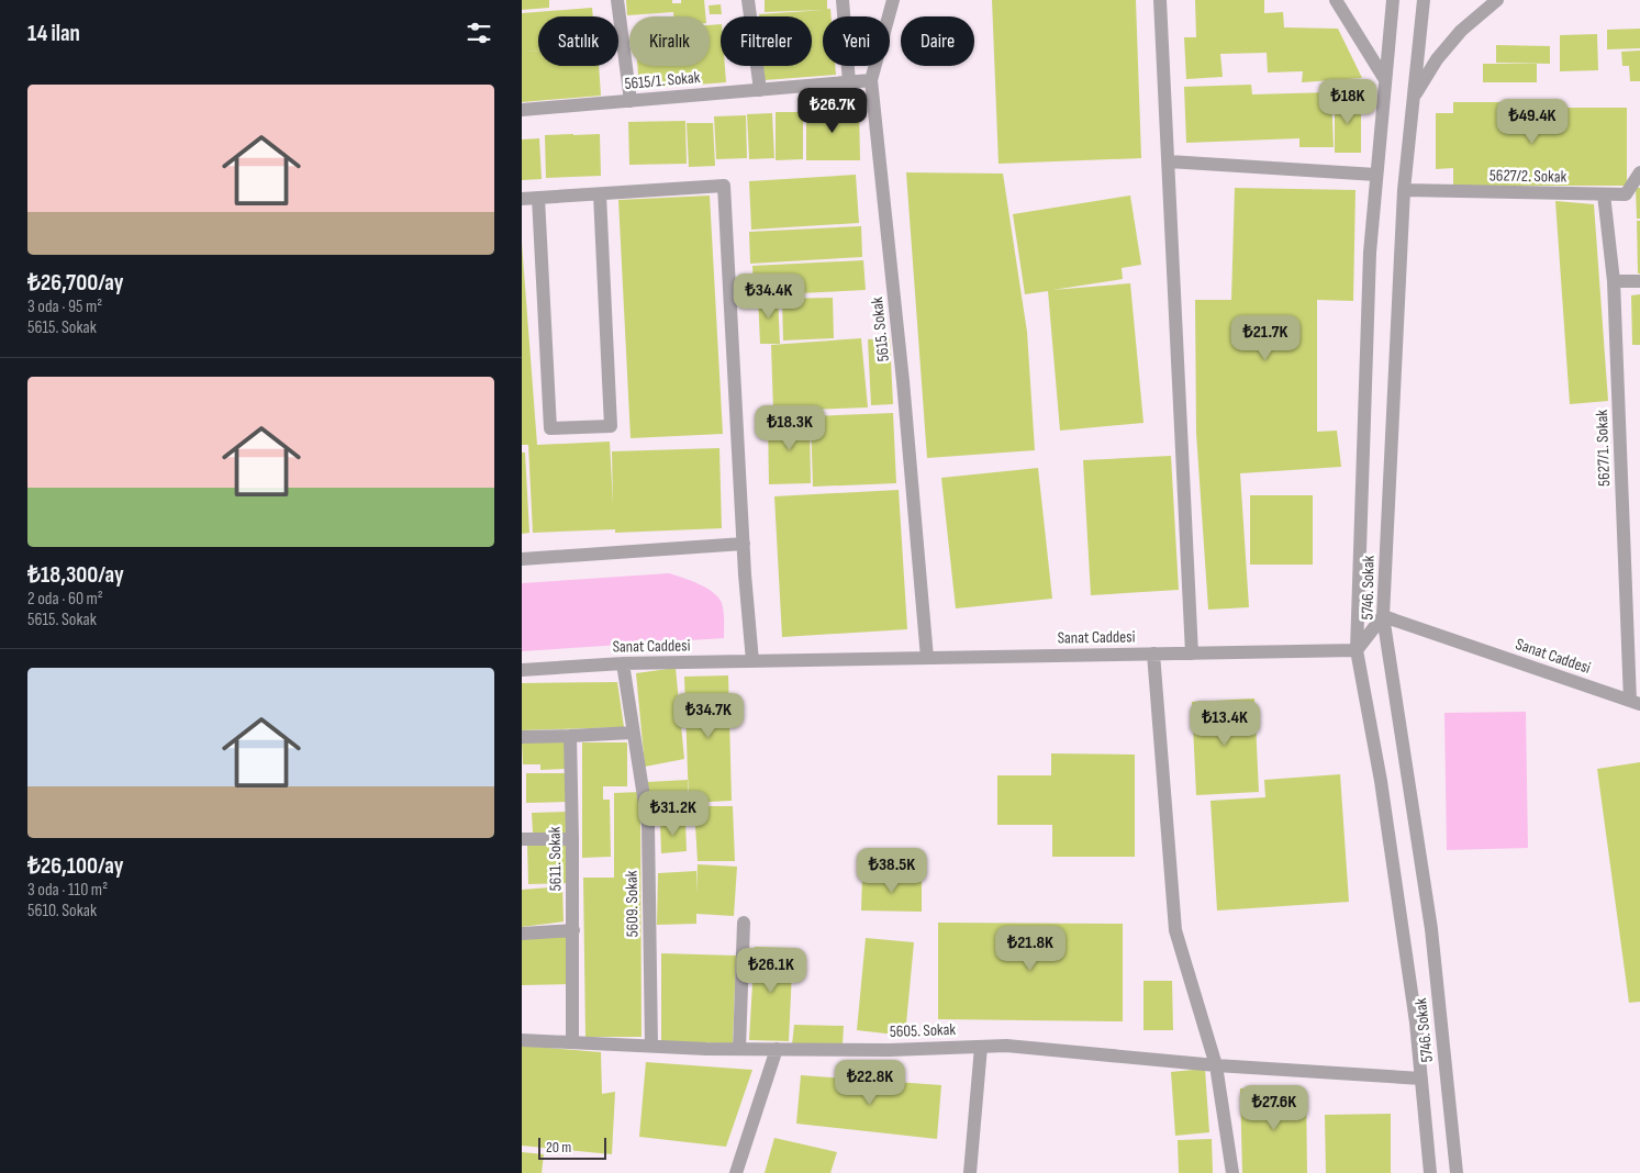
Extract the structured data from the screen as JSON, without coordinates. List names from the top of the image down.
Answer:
{
  "streets": {
    "street": [
      "5615/1. Sokak",
      "5627/2. Sokak",
      "5615. Sokak",
      "5627/1. Sokak",
      "5746. Sokak",
      "Sanat Caddesi",
      "5611. Sokak",
      "5609. Sokak",
      "5605. Sokak"
    ]
  },
  "crossings": [
    ["5615/1. Sokak", "5615. Sokak"],
    ["5627/2. Sokak", "5627/1. Sokak"],
    ["5627/2. Sokak", "5746. Sokak"],
    ["5615. Sokak", "Sanat Caddesi"],
    ["5627/1. Sokak", "Sanat Caddesi"],
    ["5746. Sokak", "Sanat Caddesi"],
    ["Sanat Caddesi", "5609. Sokak"],
    ["5611. Sokak", "5605. Sokak"],
    ["5609. Sokak", "5605. Sokak"]
  ],
  "scale_bar": "20 m",
  "page": {
    "heading": "14 ilan",
    "chip": [
      "Satılık",
      "Kiralık",
      "Filtreler",
      "Yeni",
      "Daire"
    ],
    "list": [
      {
        "name": "₺26,700/ay",
        "note": "3 oda · 95 m² · 5615. Sokak"
      },
      {
        "name": "₺18,300/ay",
        "note": "2 oda · 60 m² · 5615. Sokak"
      },
      {
        "name": "₺26,100/ay",
        "note": "3 oda · 110 m² · 5610. Sokak"
      }
    ],
    "price": [
      "₺18K",
      "₺26.7K",
      "₺49.4K",
      "₺34.4K",
      "₺21.7K",
      "₺18.3K",
      "₺34.7K",
      "₺13.4K",
      "₺31.2K",
      "₺38.5K",
      "₺21.8K",
      "₺26.1K",
      "₺22.8K",
      "₺27.6K"
    ],
    "scale": "20 m"
  }
}
